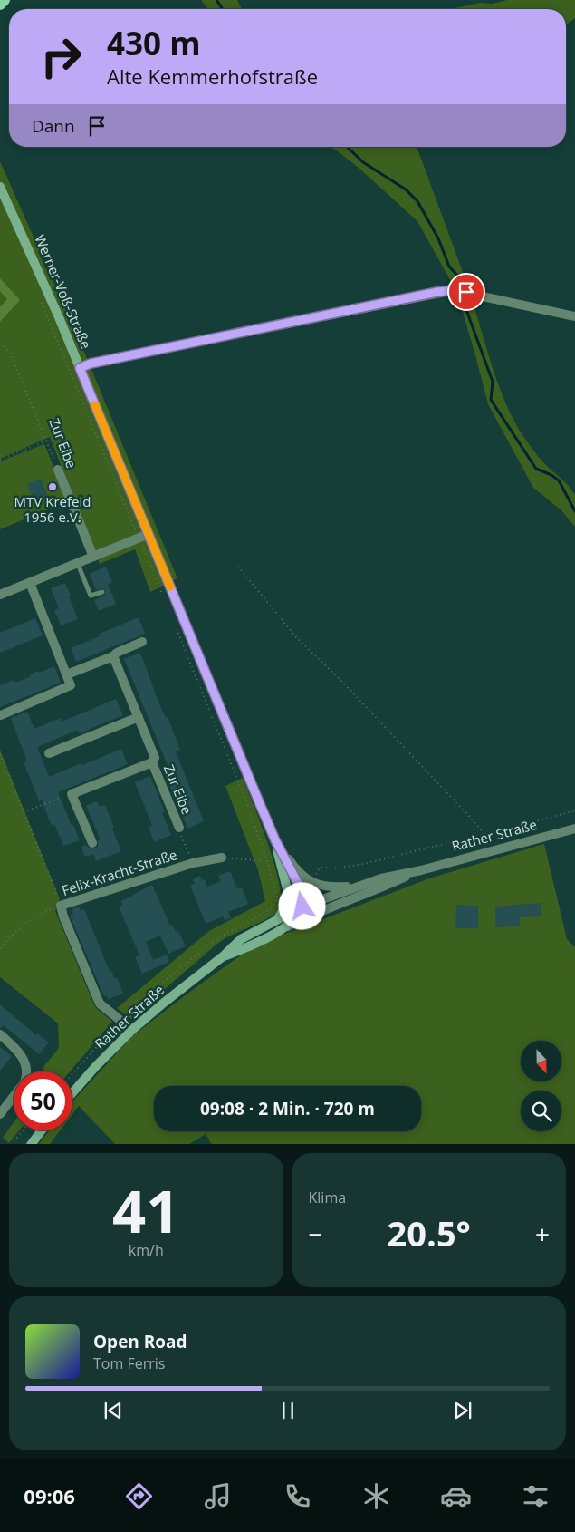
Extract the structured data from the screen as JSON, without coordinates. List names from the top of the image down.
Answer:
{
  "streets": {
    "main road": ["Werner-Voß-Straße", "Rather Straße"],
    "street": ["Zur Eibe", "Felix-Kracht-Straße"]
  },
  "crossings": [
    ["Werner-Voß-Straße", "Rather Straße"],
    ["Rather Straße", "Felix-Kracht-Straße"]
  ],
  "places": ["MTV Krefeld 1956 e.V."],
  "north": "bottom",
  "page": {
    "turn": ["430 m", "Alte Kemmerhofstraße"],
    "then": "Dann",
    "limit": "50",
    "trip": "09:08 · 2 Min. · 720 m",
    "tile": [
      ["41", "km/h"],
      "Klima"
    ],
    "heat": ["−", "20.5°", "+"],
    "song": ["Open Road", "Tom Ferris"],
    "tabs": "09:06"
  }
}
